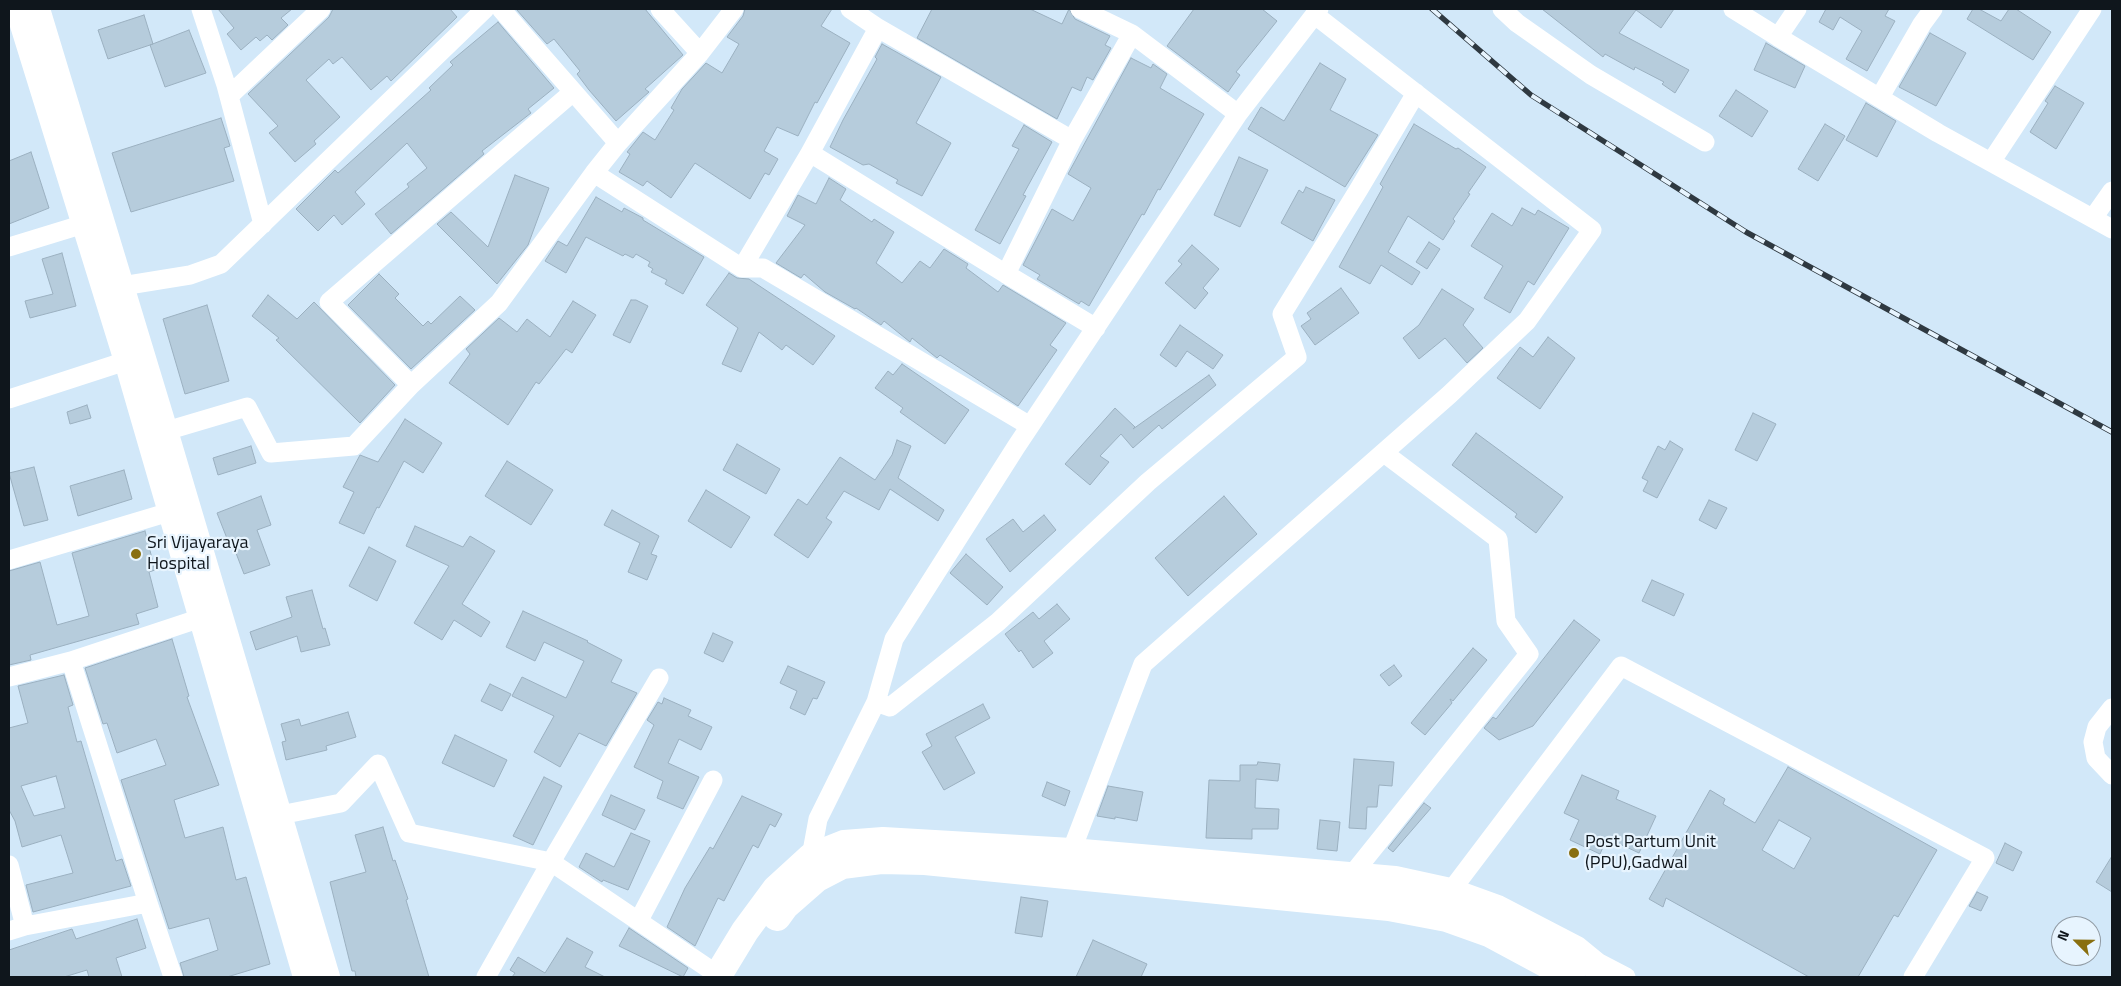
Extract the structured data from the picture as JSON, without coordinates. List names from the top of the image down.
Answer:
{
  "places": ["Sri Vijayaraya Hospital", "Post Partum Unit (PPU),Gadwal"],
  "north": "top left"
}
